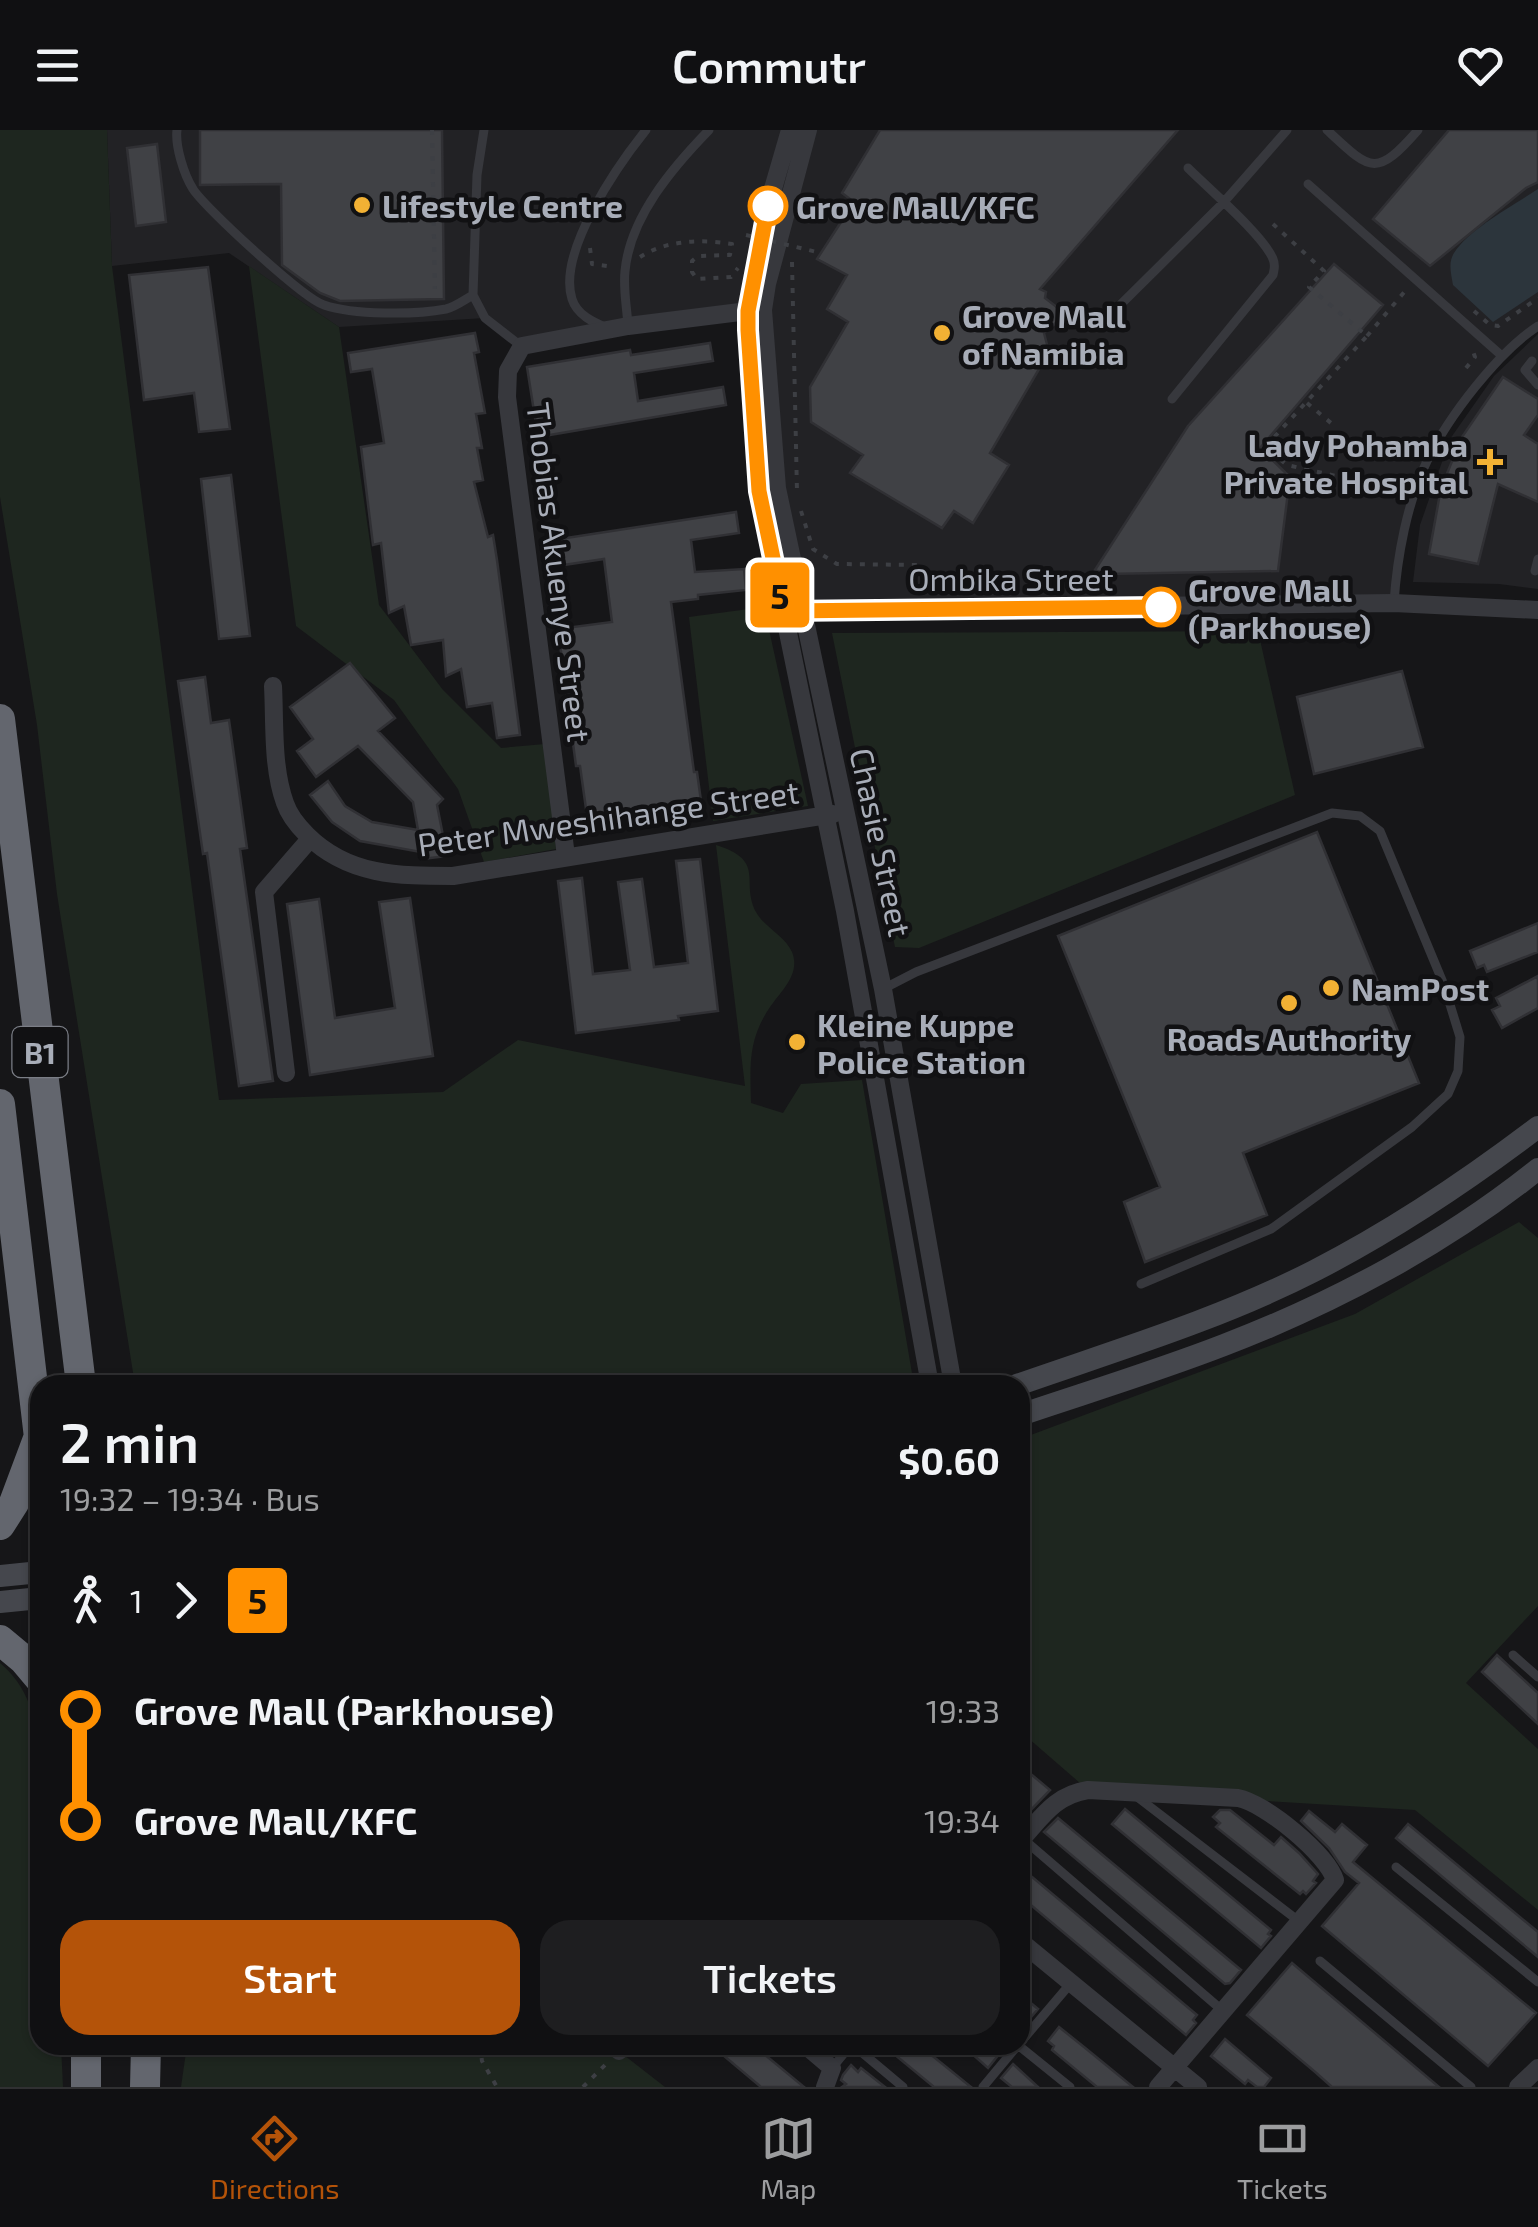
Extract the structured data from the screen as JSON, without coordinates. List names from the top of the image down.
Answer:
{
  "streets": {
    "highway": ["B1"],
    "street": [
      "Thobias Akuenye Street",
      "Ombika Street",
      "Peter Mweshihange Street",
      "Chasie Street"
    ]
  },
  "crossings": [
    ["Thobias Akuenye Street", "Peter Mweshihange Street"],
    ["Ombika Street", "Chasie Street"],
    ["Peter Mweshihange Street", "Chasie Street"]
  ],
  "places": {
    "other": [
      "Lifestyle Centre",
      "Grove Mall/KFC",
      "Grove Mall of Namibia",
      "Grove Mall (Parkhouse)",
      "NamPost",
      "Roads Authority",
      "Kleine Kuppe Police Station"
    ],
    "health": ["Lady Pohamba Private Hospital"]
  },
  "lines": ["bus line 5"],
  "page": {
    "header": "Commutr",
    "on_map": "5",
    "heading": ["2 min", "19:32 – 19:34 · Bus", "$0.60"],
    "legs": ["1", "5"],
    "list": [
      {
        "name": "Grove Mall (Parkhouse)",
        "value": "19:33"
      },
      {
        "name": "Grove Mall/KFC",
        "value": "19:34"
      }
    ],
    "buttons": ["Start", "Tickets"],
    "tabs": ["Directions", "Map", "Tickets"]
  }
}
